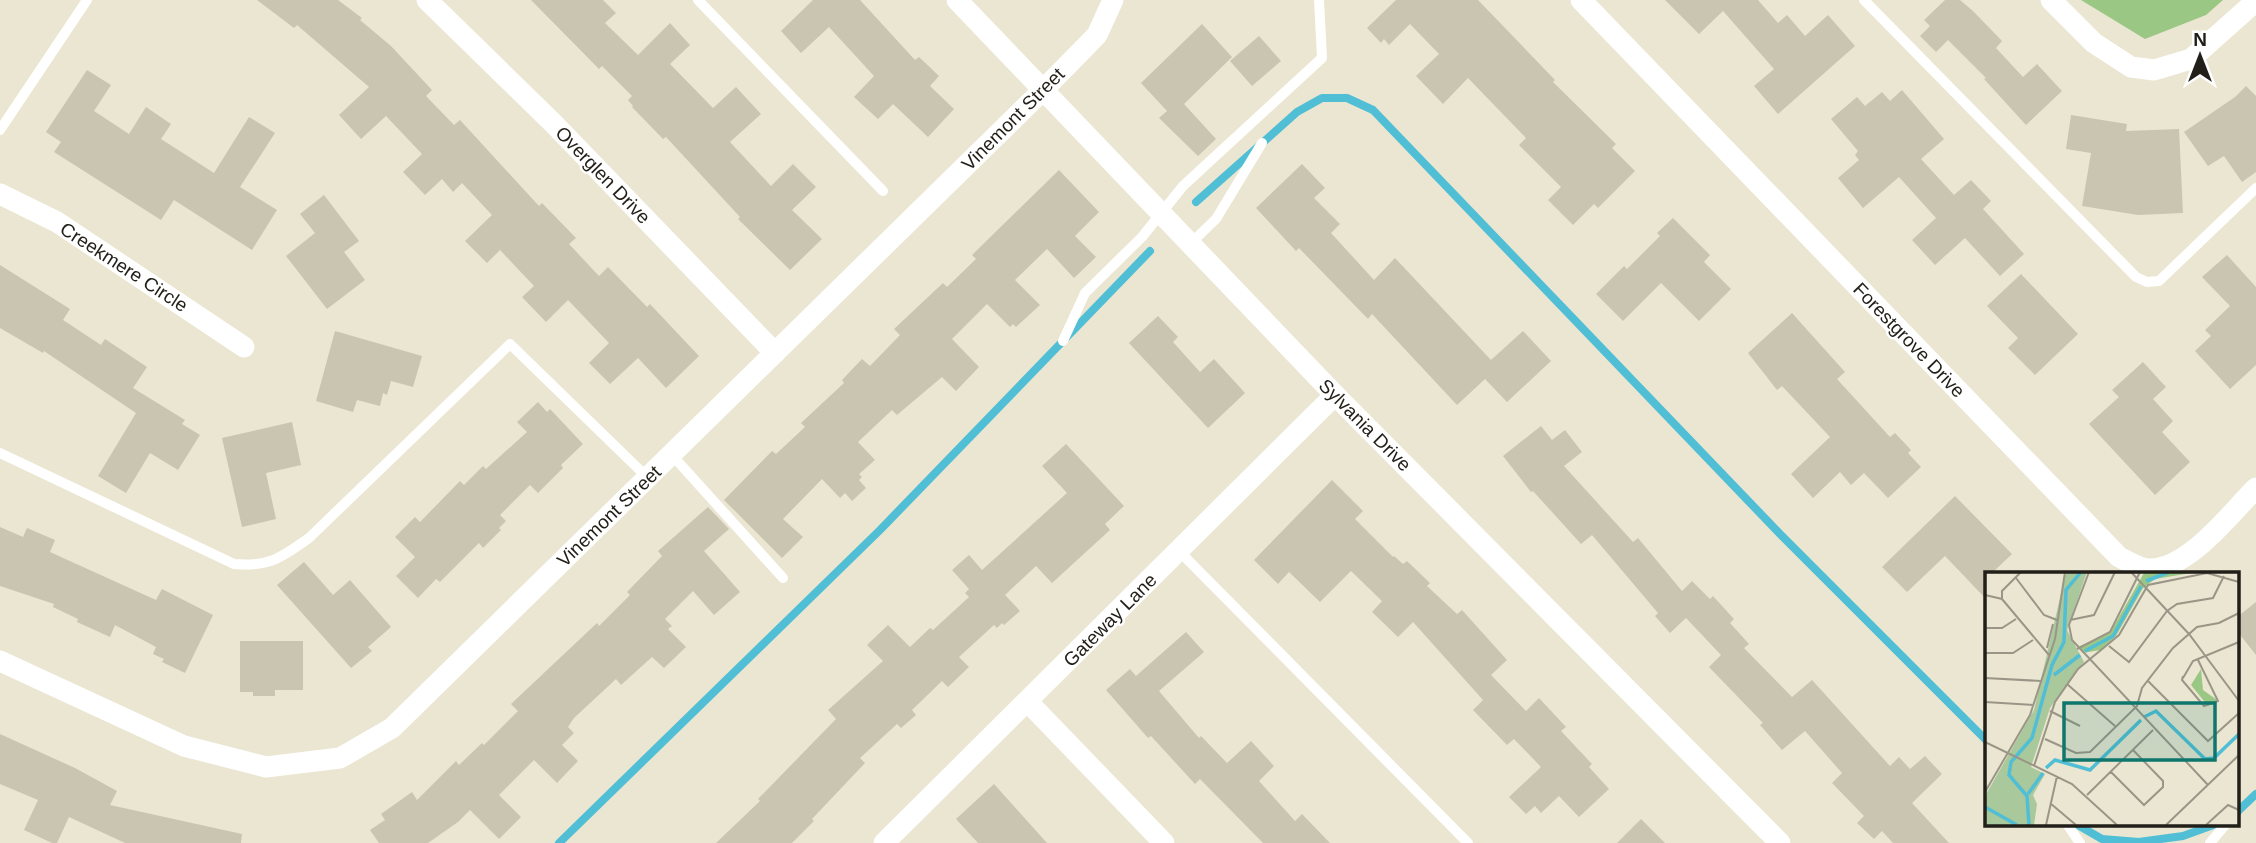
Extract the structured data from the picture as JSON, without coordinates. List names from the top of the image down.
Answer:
{
  "streets": {
    "street": [
      "Vinemont Street",
      "Overglen Drive",
      "Creekmere Circle",
      "Forestgrove Drive",
      "Sylvania Drive",
      "Gateway Lane"
    ]
  },
  "crossings": [
    ["Vinemont Street", "Overglen Drive"],
    ["Vinemont Street", "Sylvania Drive"],
    ["Sylvania Drive", "Gateway Lane"]
  ],
  "north": "top"
}
